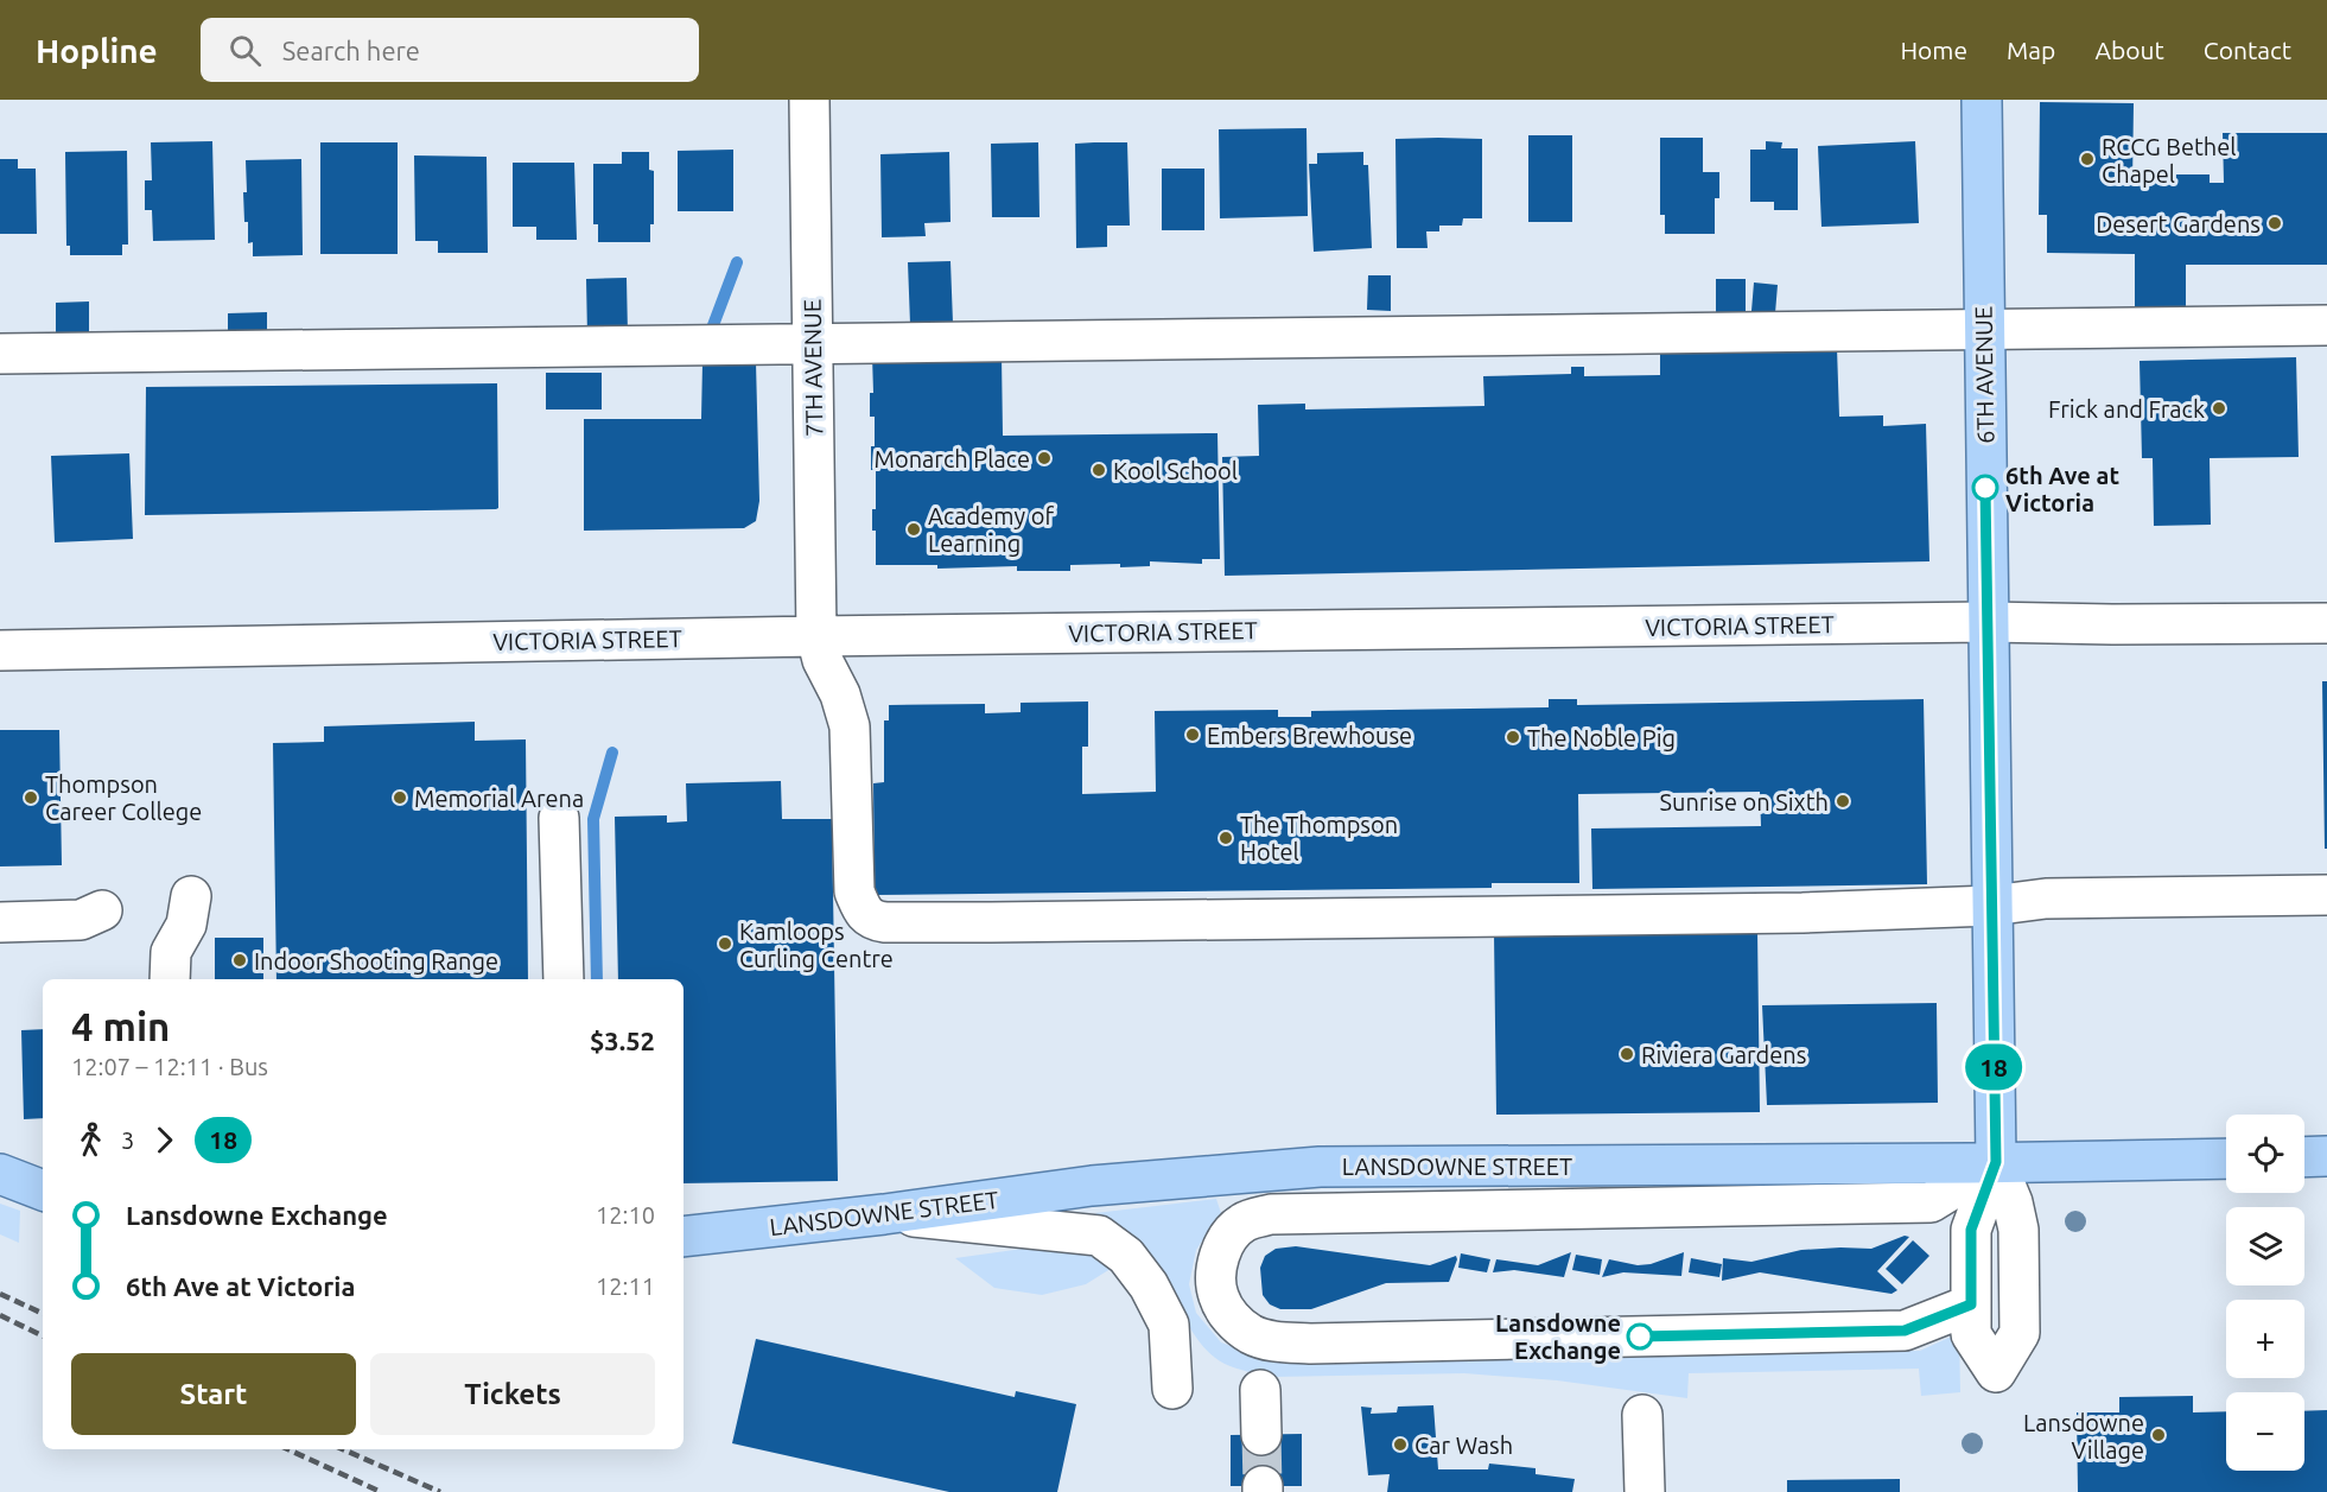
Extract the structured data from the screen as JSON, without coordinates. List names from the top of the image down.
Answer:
{
  "streets": {
    "main road": ["6TH AVENUE", "LANSDOWNE STREET"],
    "street": ["7TH AVENUE", "VICTORIA STREET"]
  },
  "crossings": [
    ["7TH AVENUE", "6TH AVENUE"],
    ["7TH AVENUE", "VICTORIA STREET"],
    ["6TH AVENUE", "VICTORIA STREET"],
    ["6TH AVENUE", "LANSDOWNE STREET"]
  ],
  "places": [
    "RCCG Bethel Chapel",
    "Desert Gardens",
    "Frick and Frack",
    "Monarch Place",
    "Kool School",
    "6th Ave at Victoria",
    "Academy of Learning",
    "Embers Brewhouse",
    "The Noble Pig",
    "Thompson Career College",
    "Memorial Arena",
    "Sunrise on Sixth",
    "The Thompson Hotel",
    "Kamloops Curling Centre",
    "Indoor Shooting Range",
    "Riviera Gardens",
    "Lansdowne Exchange",
    "Lansdowne Village",
    "Car Wash"
  ],
  "lines": ["bus line 18"],
  "page": {
    "header": "Hopline",
    "search": "Search here",
    "nav": [
      "Home",
      "Map",
      "About",
      "Contact"
    ],
    "on_map": "18",
    "heading": ["4 min", "12:07 – 12:11 · Bus", "$3.52"],
    "legs": ["3", "18"],
    "map_buttons": ["+", "−"],
    "list": [
      {
        "name": "Lansdowne Exchange",
        "value": "12:10"
      },
      {
        "name": "6th Ave at Victoria",
        "value": "12:11"
      }
    ],
    "buttons": ["Start", "Tickets"]
  }
}
